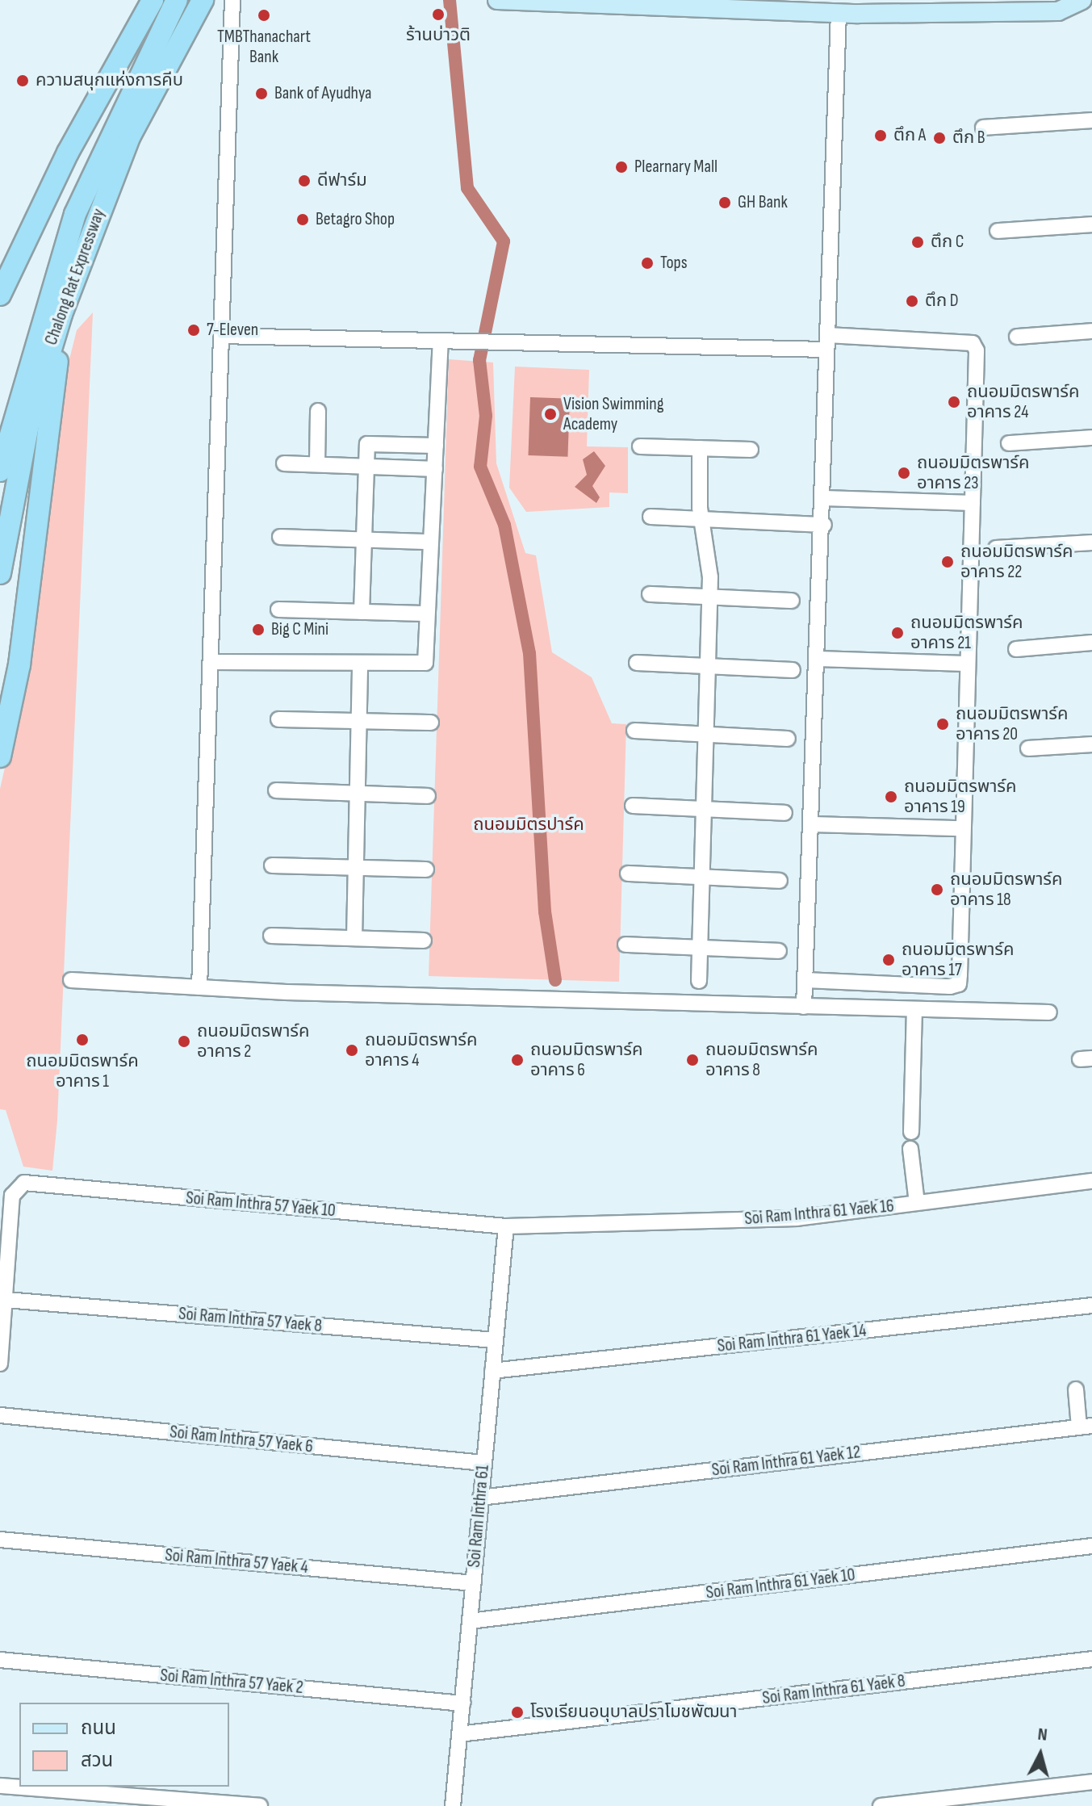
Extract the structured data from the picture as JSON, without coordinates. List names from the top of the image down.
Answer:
{
  "streets": {
    "highway": ["Chalong Rat Expressway"],
    "street": [
      "Soi Ram Inthra 57 Yaek 10",
      "Soi Ram Inthra 61 Yaek 16",
      "Soi Ram Inthra 57 Yaek 8",
      "Soi Ram Inthra 61 Yaek 14",
      "Soi Ram Inthra 57 Yaek 6",
      "Soi Ram Inthra 61 Yaek 12",
      "Soi Ram Inthra 61",
      "Soi Ram Inthra 57 Yaek 4",
      "Soi Ram Inthra 61 Yaek 10",
      "Soi Ram Inthra 57 Yaek 2",
      "Soi Ram Inthra 61 Yaek 8"
    ]
  },
  "crossings": [
    ["Soi Ram Inthra 57 Yaek 10", "Soi Ram Inthra 61 Yaek 16"],
    ["Soi Ram Inthra 57 Yaek 10", "Soi Ram Inthra 57 Yaek 8"],
    ["Soi Ram Inthra 57 Yaek 10", "Soi Ram Inthra 61"],
    ["Soi Ram Inthra 61 Yaek 16", "Soi Ram Inthra 61"],
    ["Soi Ram Inthra 57 Yaek 8", "Soi Ram Inthra 61"],
    ["Soi Ram Inthra 61 Yaek 14", "Soi Ram Inthra 61"],
    ["Soi Ram Inthra 57 Yaek 6", "Soi Ram Inthra 61"],
    ["Soi Ram Inthra 61 Yaek 12", "Soi Ram Inthra 61"],
    ["Soi Ram Inthra 61", "Soi Ram Inthra 57 Yaek 4"],
    ["Soi Ram Inthra 61", "Soi Ram Inthra 61 Yaek 10"],
    ["Soi Ram Inthra 61", "Soi Ram Inthra 57 Yaek 2"],
    ["Soi Ram Inthra 61", "Soi Ram Inthra 61 Yaek 8"]
  ],
  "parks": ["ถนอมมิตรปาร์ค"],
  "places": [
    "ร้านบ่าวติ",
    "TMBThanachart Bank",
    "ความสนุกแห่งการคีบ",
    "Bank of Ayudhya",
    "ตึก A",
    "ตึก B",
    "Plearnary Mall",
    "ดีฟาร์ม",
    "GH Bank",
    "Betagro Shop",
    "ตึก C",
    "Tops",
    "ตึก D",
    "7-Eleven",
    "ถนอมมิตรพาร์ค อาคาร 24",
    "Vision Swimming Academy",
    "ถนอมมิตรพาร์ค อาคาร 23",
    "ถนอมมิตรพาร์ค อาคาร 22",
    "Big C Mini",
    "ถนอมมิตรพาร์ค อาคาร 21",
    "ถนอมมิตรพาร์ค อาคาร 20",
    "ถนอมมิตรพาร์ค อาคาร 19",
    "ถนอมมิตรพาร์ค อาคาร 18",
    "ถนอมมิตรพาร์ค อาคาร 17",
    "ถนอมมิตรพาร์ค อาคาร 1",
    "ถนอมมิตรพาร์ค อาคาร 2",
    "ถนอมมิตรพาร์ค อาคาร 4",
    "ถนอมมิตรพาร์ค อาคาร 6",
    "ถนอมมิตรพาร์ค อาคาร 8",
    "โรงเรียนอนุบาลปราโมชพัฒนา"
  ],
  "legend": ["ถนน", "สวน"],
  "north": "top"
}
